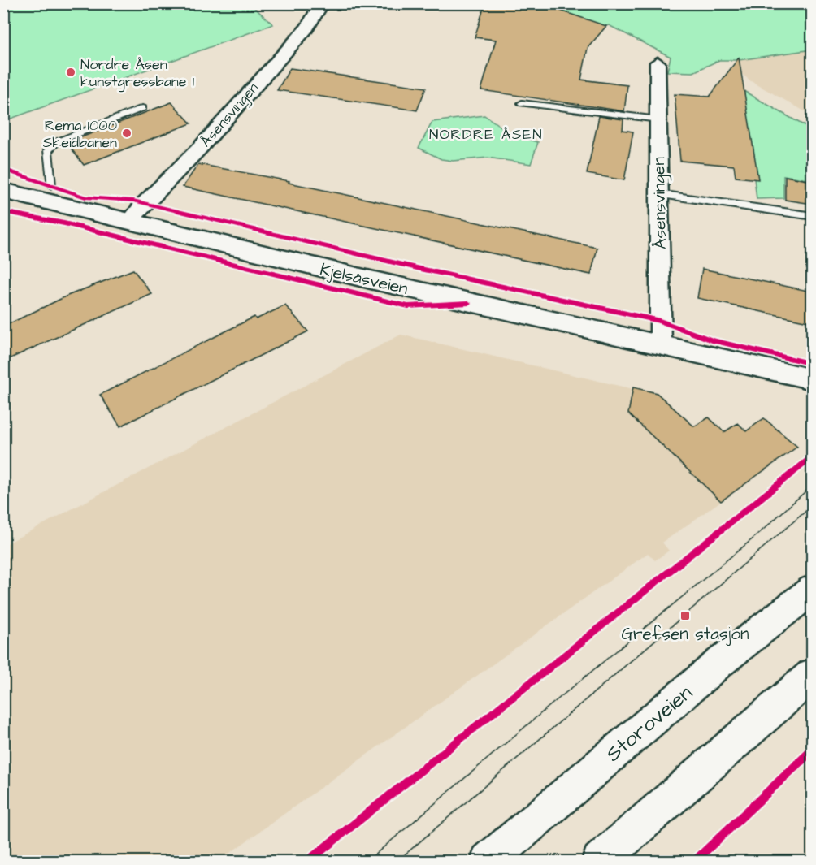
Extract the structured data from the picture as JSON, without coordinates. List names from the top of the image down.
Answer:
{
  "streets": {
    "main road": ["Kjelsåsveien", "Storoveien"],
    "street": ["Åsensvingen"]
  },
  "crossings": [
    ["Åsensvingen", "Kjelsåsveien"]
  ],
  "districts": ["NORDRE ÅSEN"],
  "places": {
    "other": ["Nordre Åsen kunstgressbane 1", "Rema 1000 Skeidbanen"],
    "transit": ["Grefsen stasjon"]
  }
}
